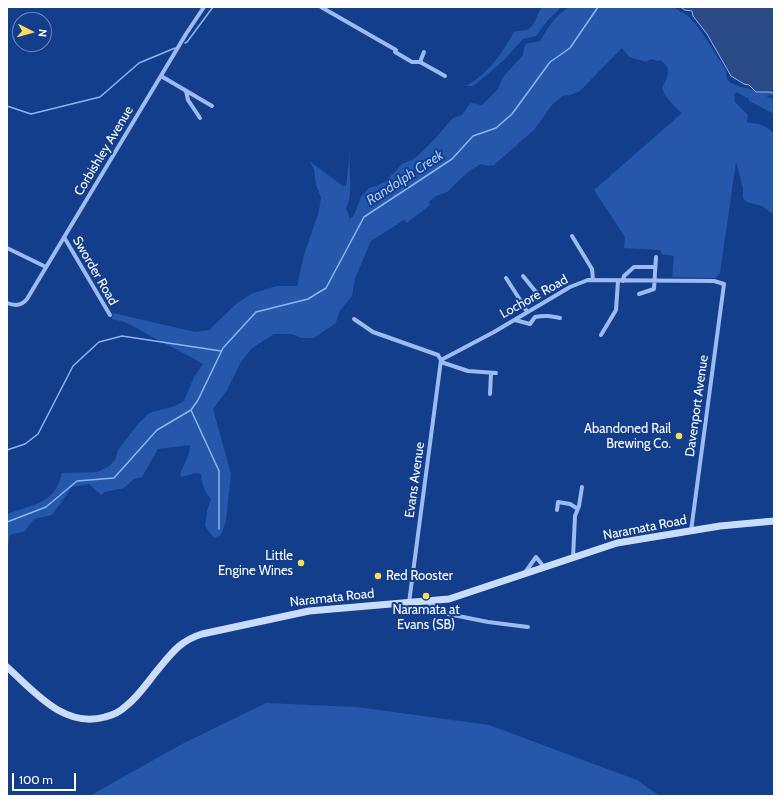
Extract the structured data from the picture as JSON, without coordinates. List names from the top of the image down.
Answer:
{
  "streets": {
    "main road": ["Naramata Road"],
    "street": [
      "Corbishley Avenue",
      "Sworder Road",
      "Lochore Road",
      "Davenport Avenue",
      "Evans Avenue"
    ]
  },
  "crossings": [
    ["Corbishley Avenue", "Sworder Road"],
    ["Lochore Road", "Davenport Avenue"],
    ["Lochore Road", "Evans Avenue"],
    ["Davenport Avenue", "Naramata Road"],
    ["Evans Avenue", "Naramata Road"]
  ],
  "water": ["Randolph Creek"],
  "places": [
    "Abandoned Rail Brewing Co.",
    "Little Engine Wines",
    "Red Rooster",
    "Naramata at Evans (SB)"
  ],
  "scale_bar": "100 m",
  "north": "right"
}
